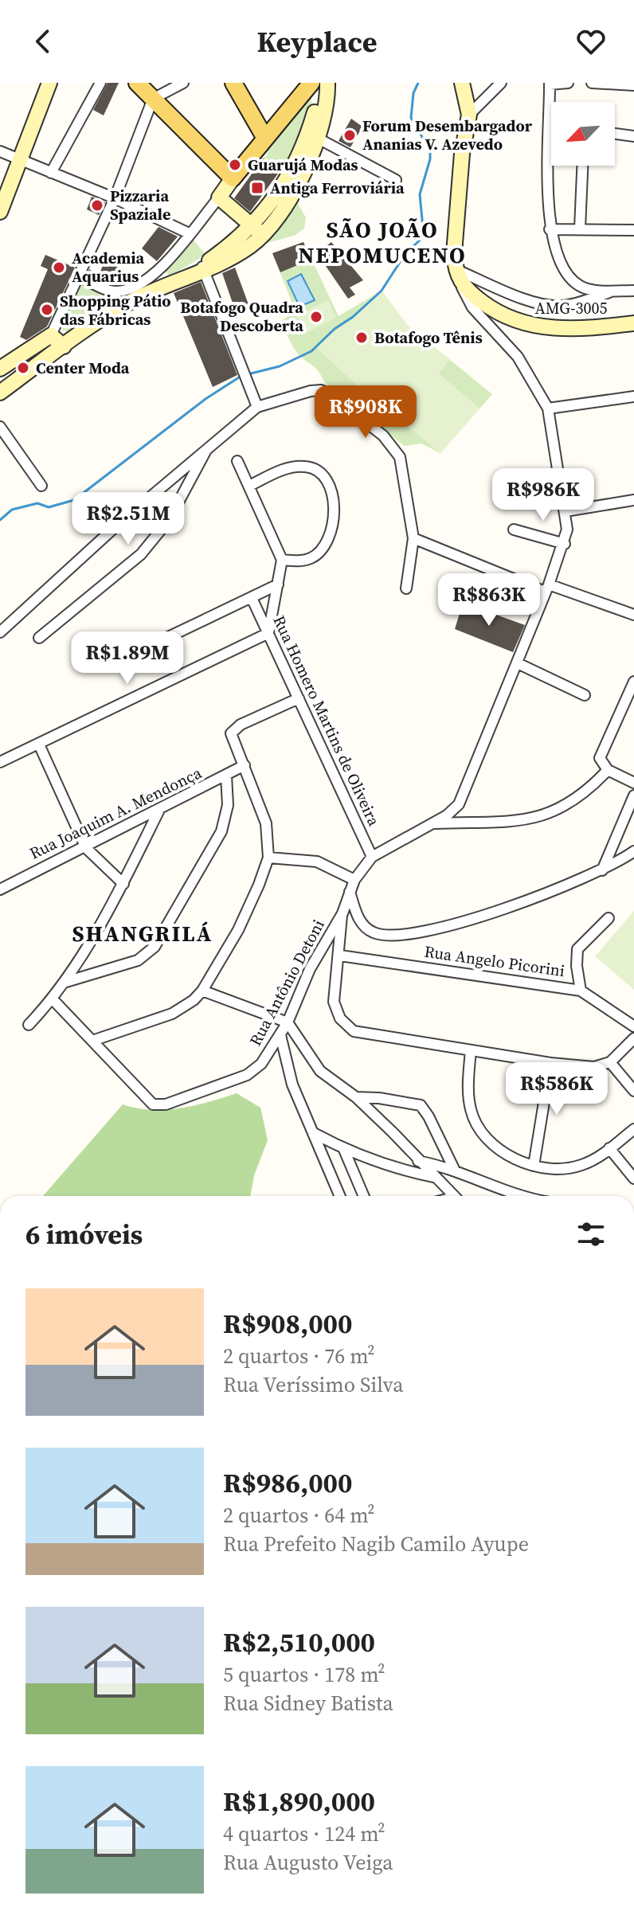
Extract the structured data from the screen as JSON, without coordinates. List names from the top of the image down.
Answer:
{
  "streets": {
    "main road": ["AMG-3005"],
    "street": [
      "Rua Homero Martins de Oliveira",
      "Rua Joaquim A. Mendonça",
      "Rua Angelo Picorini",
      "Rua Antônio Detoni"
    ]
  },
  "districts": ["SÃO JOÃO NEPOMUCENO", "SHANGRILÁ"],
  "places": {
    "other": [
      "Forum Desembargador Ananias V. Azevedo",
      "Guarujá Modas",
      "Pizzaria Spaziale",
      "Academia Aquarius",
      "Shopping Pátio das Fábricas",
      "Botafogo Quadra Descoberta",
      "Botafogo Tênis",
      "Center Moda"
    ],
    "transit": ["Antiga Ferroviária"]
  },
  "north": "bottom left",
  "page": {
    "header": "Keyplace",
    "price": [
      "R$908K",
      "R$986K",
      "R$2.51M",
      "R$863K",
      "R$1.89M",
      "R$586K"
    ],
    "heading": "6 imóveis",
    "list": [
      {
        "name": "R$908,000",
        "note": "2 quartos · 76 m² · Rua Veríssimo Silva"
      },
      {
        "name": "R$986,000",
        "note": "2 quartos · 64 m² · Rua Prefeito Nagib Camilo Ayupe"
      },
      {
        "name": "R$2,510,000",
        "note": "5 quartos · 178 m² · Rua Sidney Batista"
      },
      {
        "name": "R$1,890,000",
        "note": "4 quartos · 124 m² · Rua Augusto Veiga"
      }
    ]
  }
}
